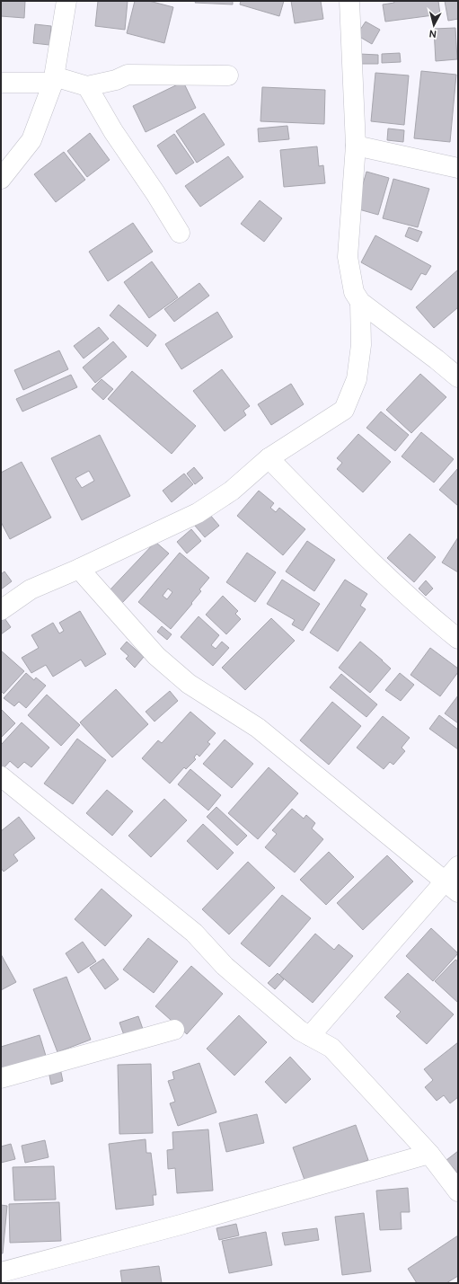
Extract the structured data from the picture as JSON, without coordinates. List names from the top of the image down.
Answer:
{
  "north": "bottom"
}
